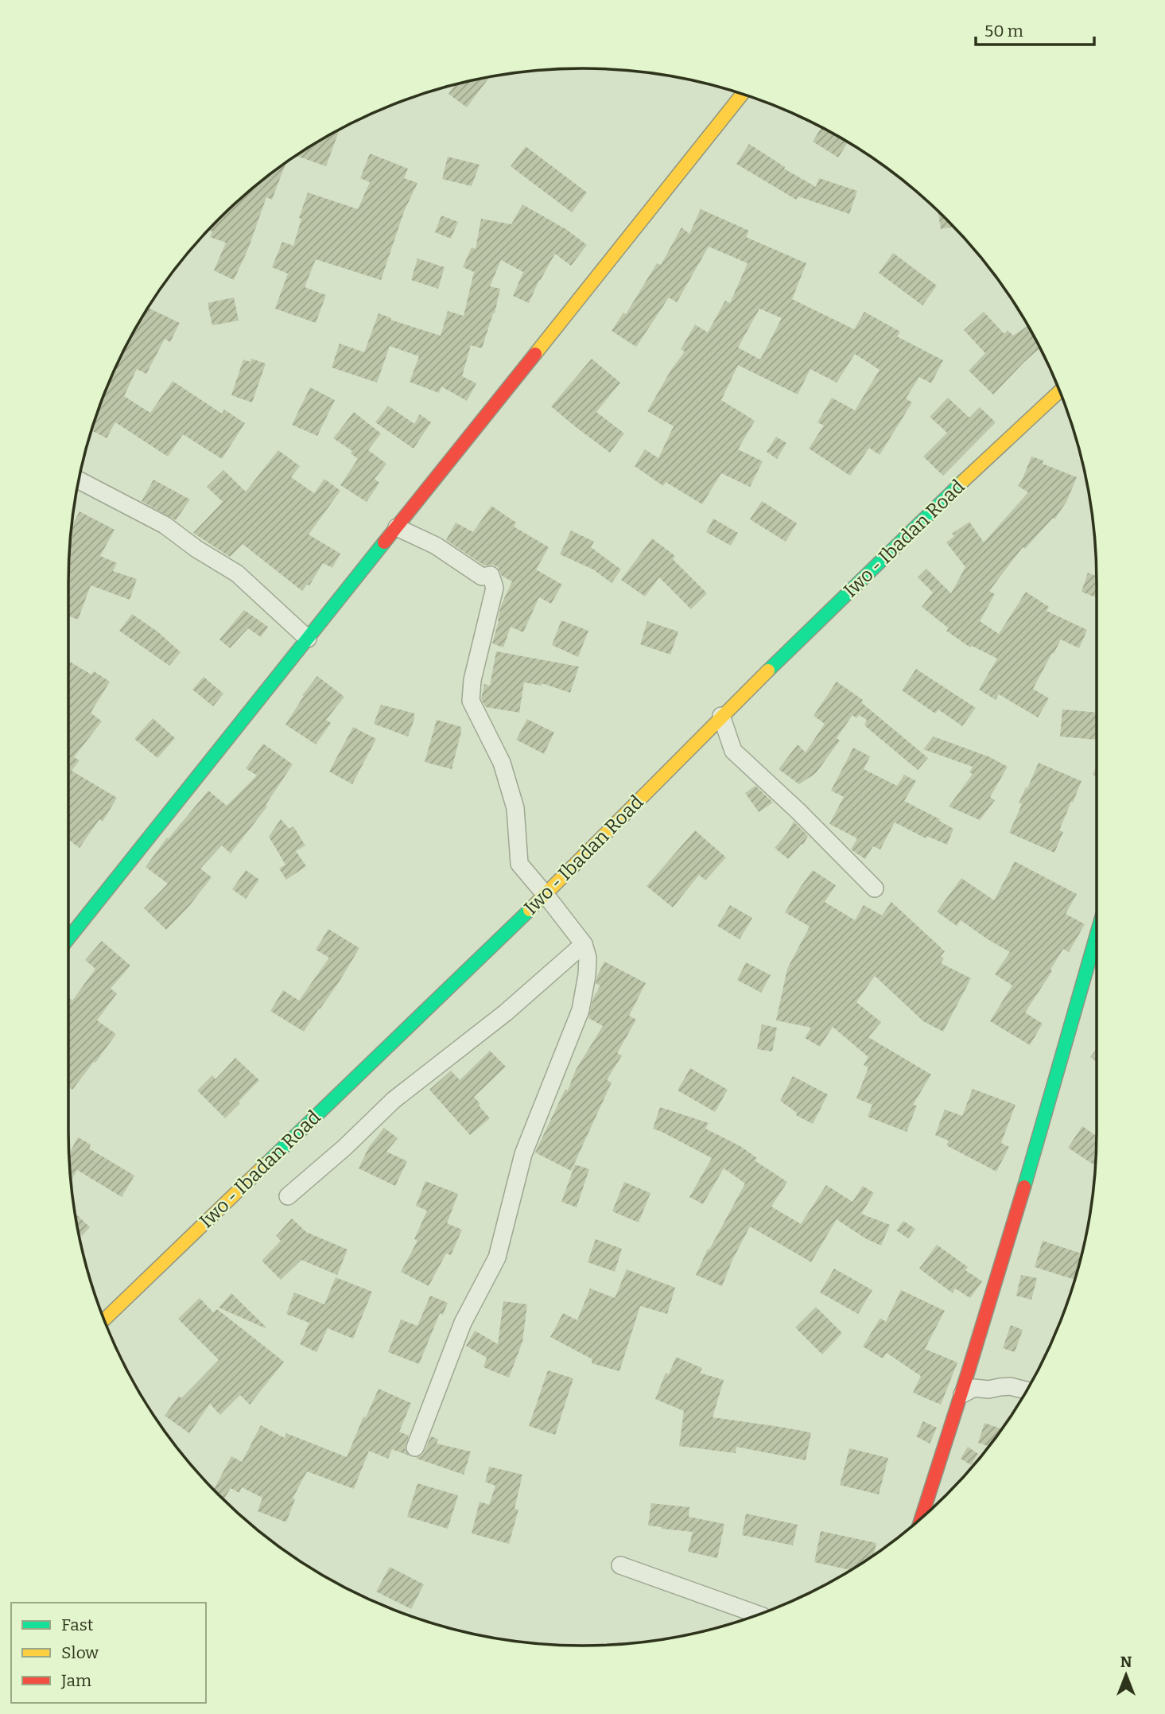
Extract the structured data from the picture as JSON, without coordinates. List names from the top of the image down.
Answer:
{
  "streets": {
    "street": ["Iwo - Ibadan Road"]
  },
  "legend": ["Fast", "Slow", "Jam"],
  "scale_bar": "50 m",
  "north": "top"
}
